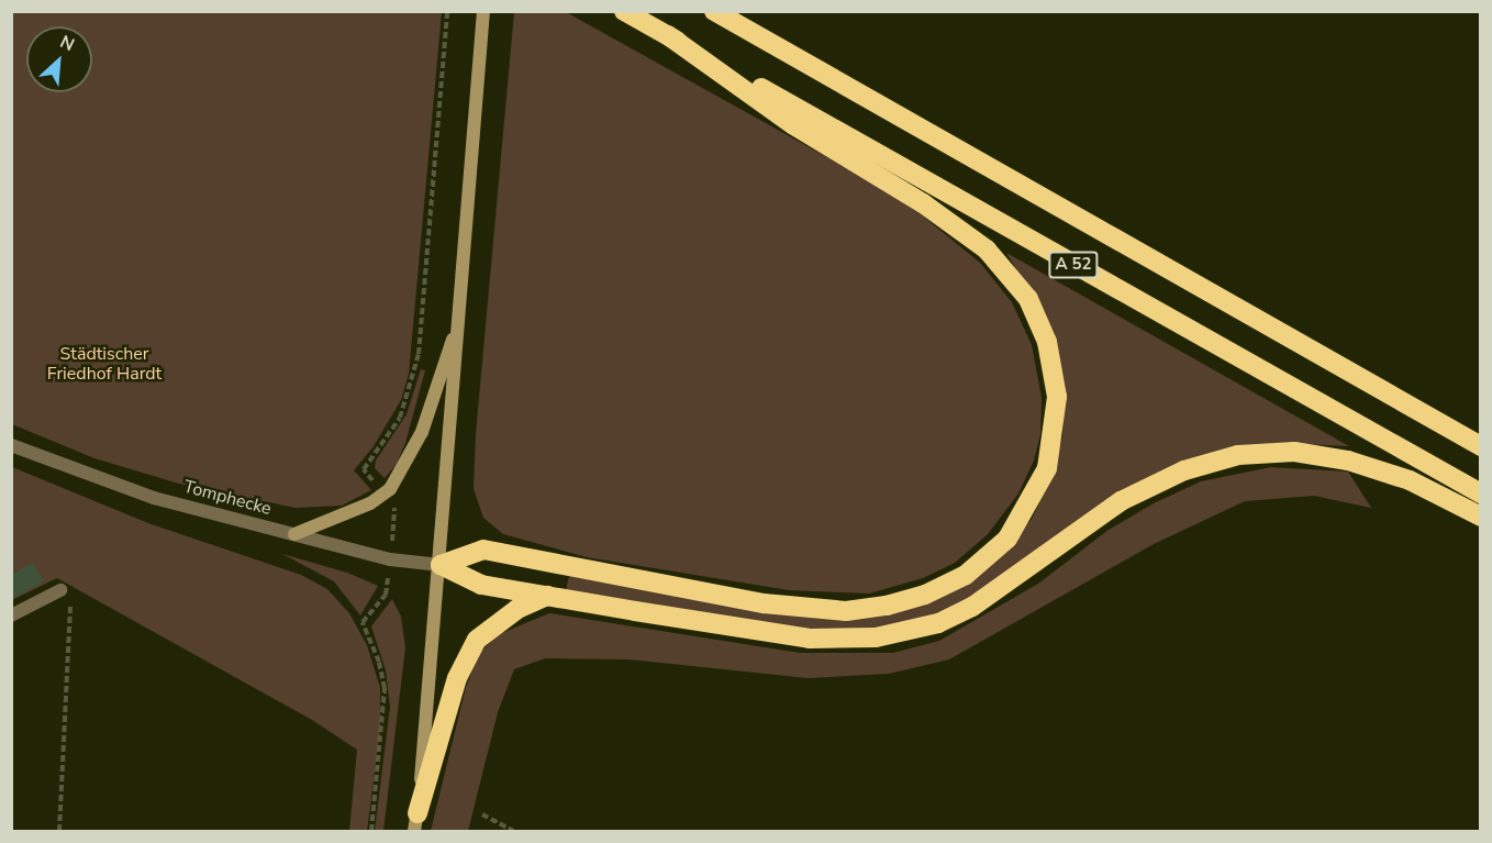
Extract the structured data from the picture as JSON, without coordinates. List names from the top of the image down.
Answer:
{
  "streets": {
    "highway": ["A 52"],
    "street": ["Tomphecke"]
  },
  "parks": ["Städtischer Friedhof Hardt"],
  "north": "top right"
}
